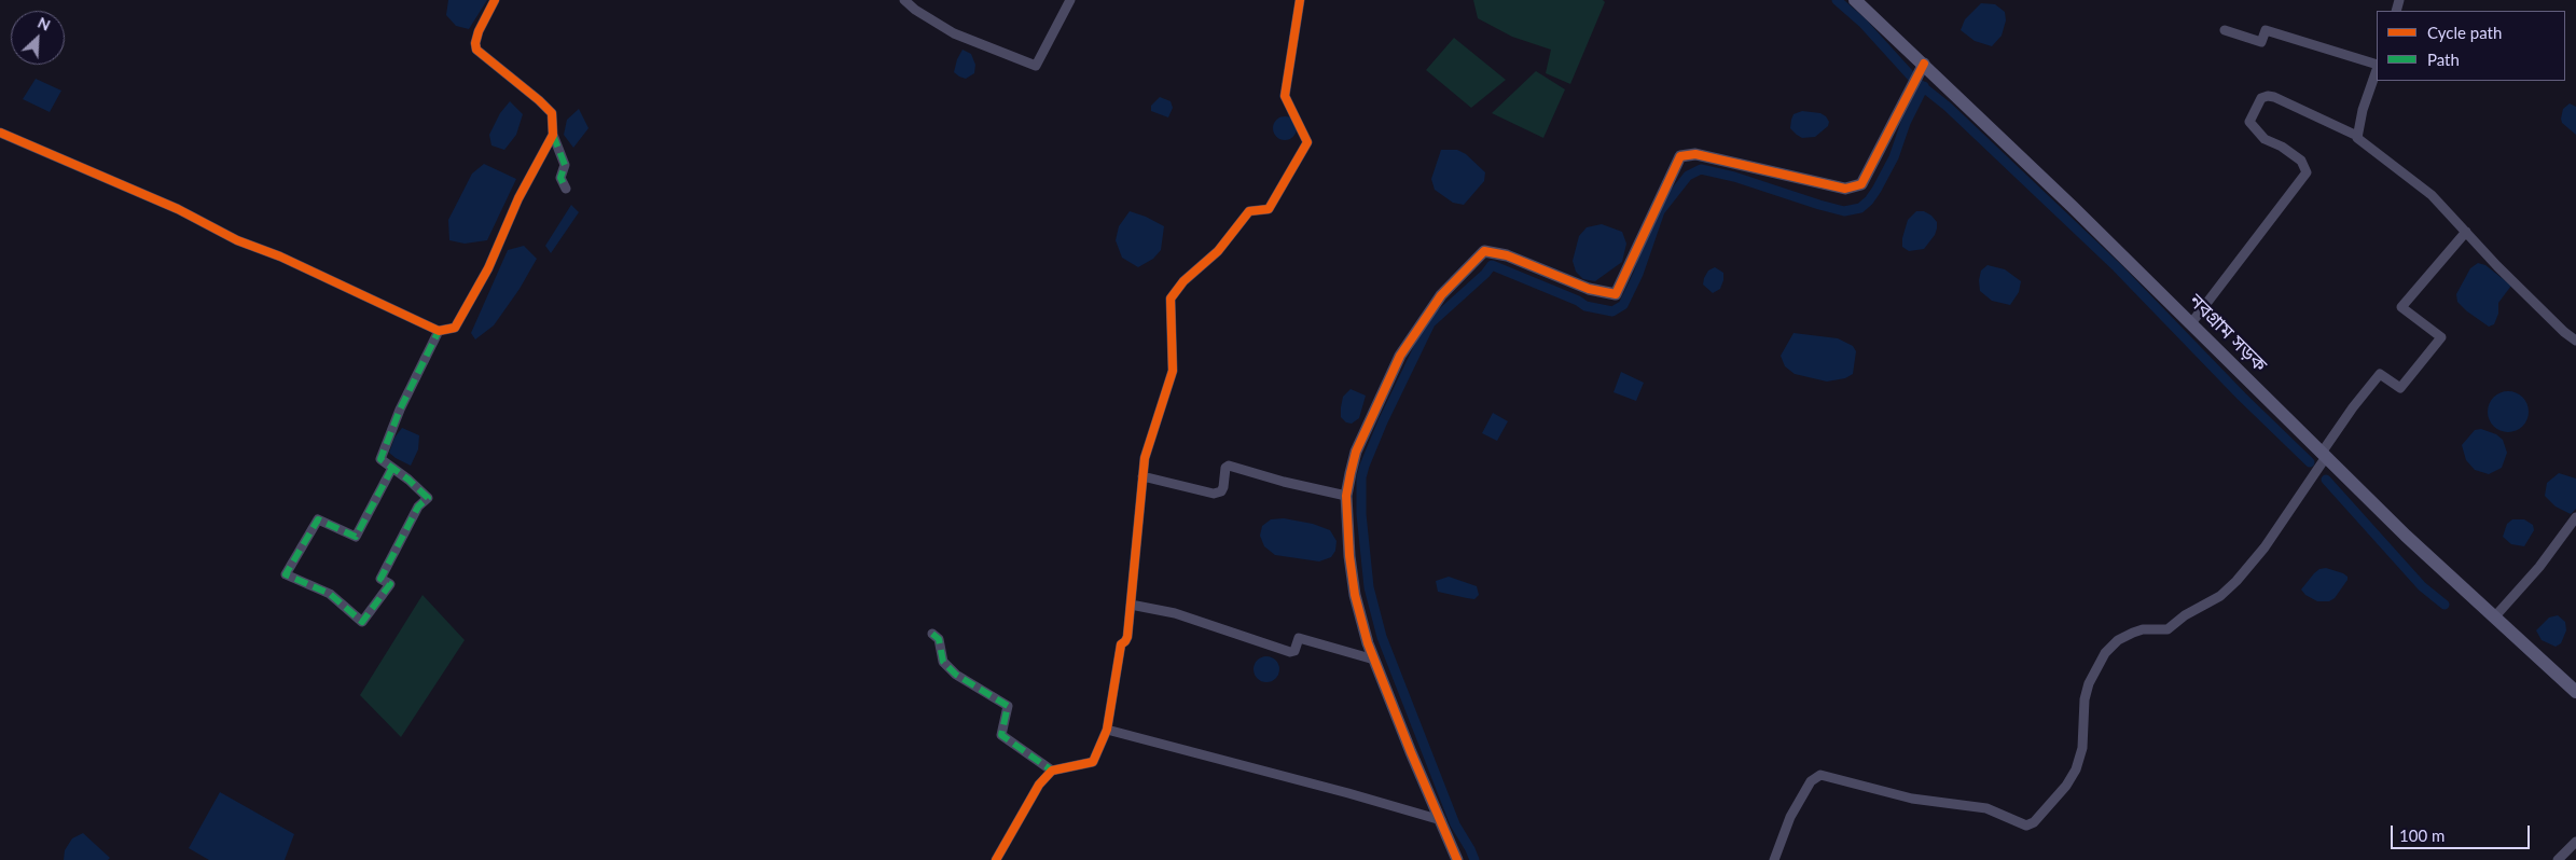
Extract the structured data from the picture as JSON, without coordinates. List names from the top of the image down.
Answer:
{
  "streets": {
    "main road": ["নবগ্রাম সড়ক"]
  },
  "legend": ["Cycle path", "Path"],
  "scale_bar": "100 m",
  "north": "top right"
}
